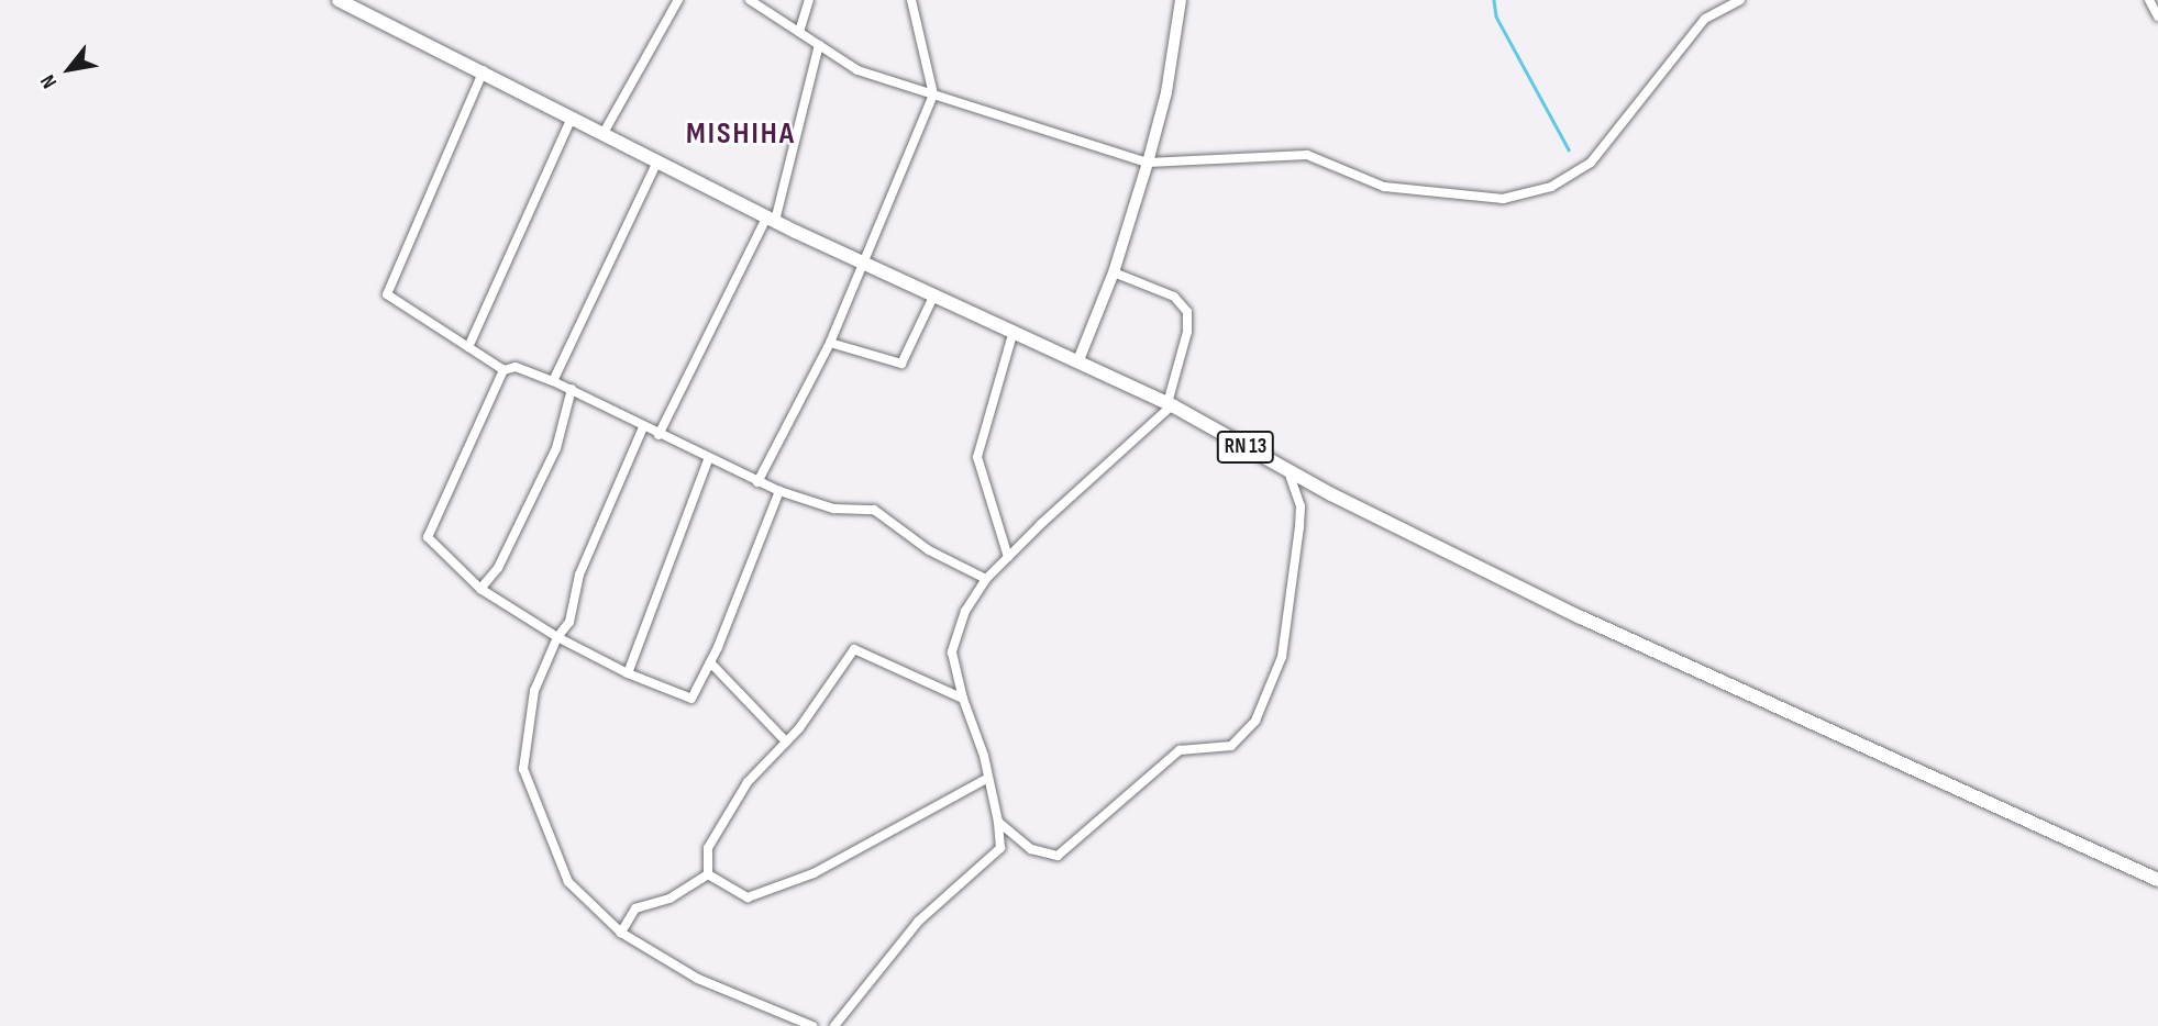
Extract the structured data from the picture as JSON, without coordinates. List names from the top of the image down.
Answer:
{
  "streets": {
    "main road": ["RN 13"]
  },
  "districts": ["MISHIHA"],
  "north": "bottom left"
}
